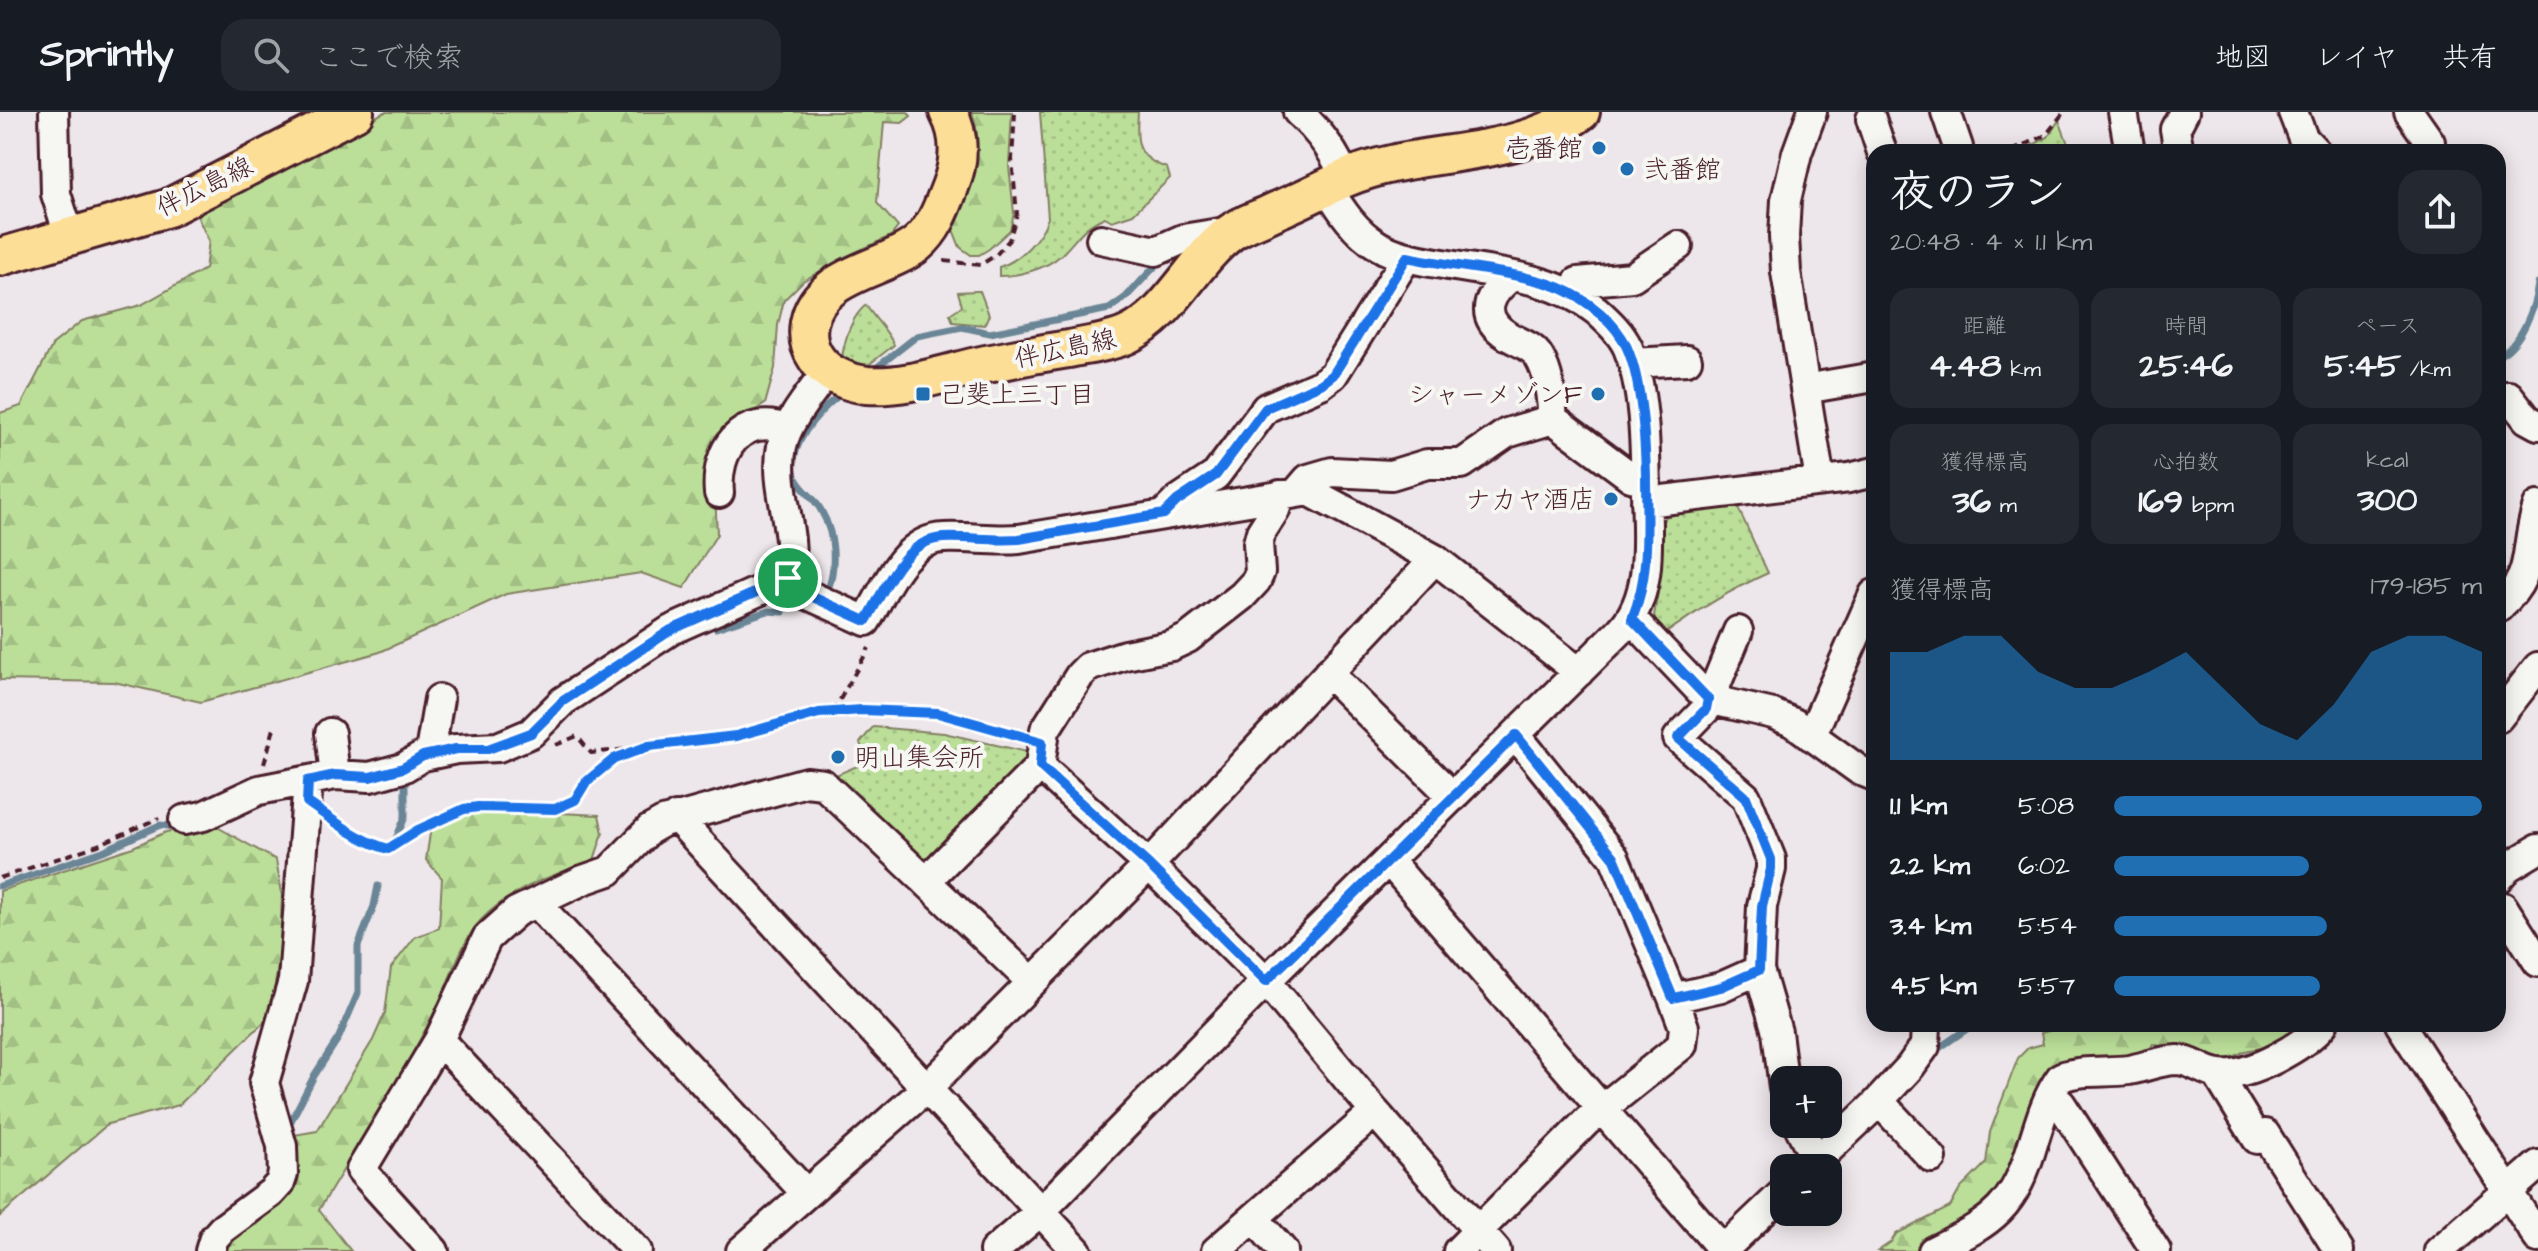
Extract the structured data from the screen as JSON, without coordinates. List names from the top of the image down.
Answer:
{
  "streets": {
    "main road": ["伴広島線"]
  },
  "places": {
    "other": [
      "壱番館",
      "弐番館",
      "シャーメゾンF",
      "ナカヤ酒店",
      "明山集会所"
    ],
    "transit": ["己斐上三丁目"]
  },
  "page": {
    "header": "Sprintly",
    "search": "ここで検索",
    "nav": ["地図", "レイヤ", "共有"],
    "heading": ["夜のラン", "20:48 · 4 × 1.1 km"],
    "stats": [
      ["距離", "4.48 km"],
      ["時間", "25:46"],
      ["ペース", "5:45 /km"],
      ["獲得標高", "36 m"],
      ["心拍数", "169 bpm"],
      ["kcal", "300"]
    ],
    "chart": ["獲得標高", "179–185 m"],
    "list": [
      {
        "name": "1.1 km",
        "note": "5:08"
      },
      {
        "name": "2.2 km",
        "note": "6:02"
      },
      {
        "name": "3.4 km",
        "note": "5:54"
      },
      {
        "name": "4.5 km",
        "note": "5:57"
      }
    ],
    "map_buttons": ["+", "−"]
  }
}
